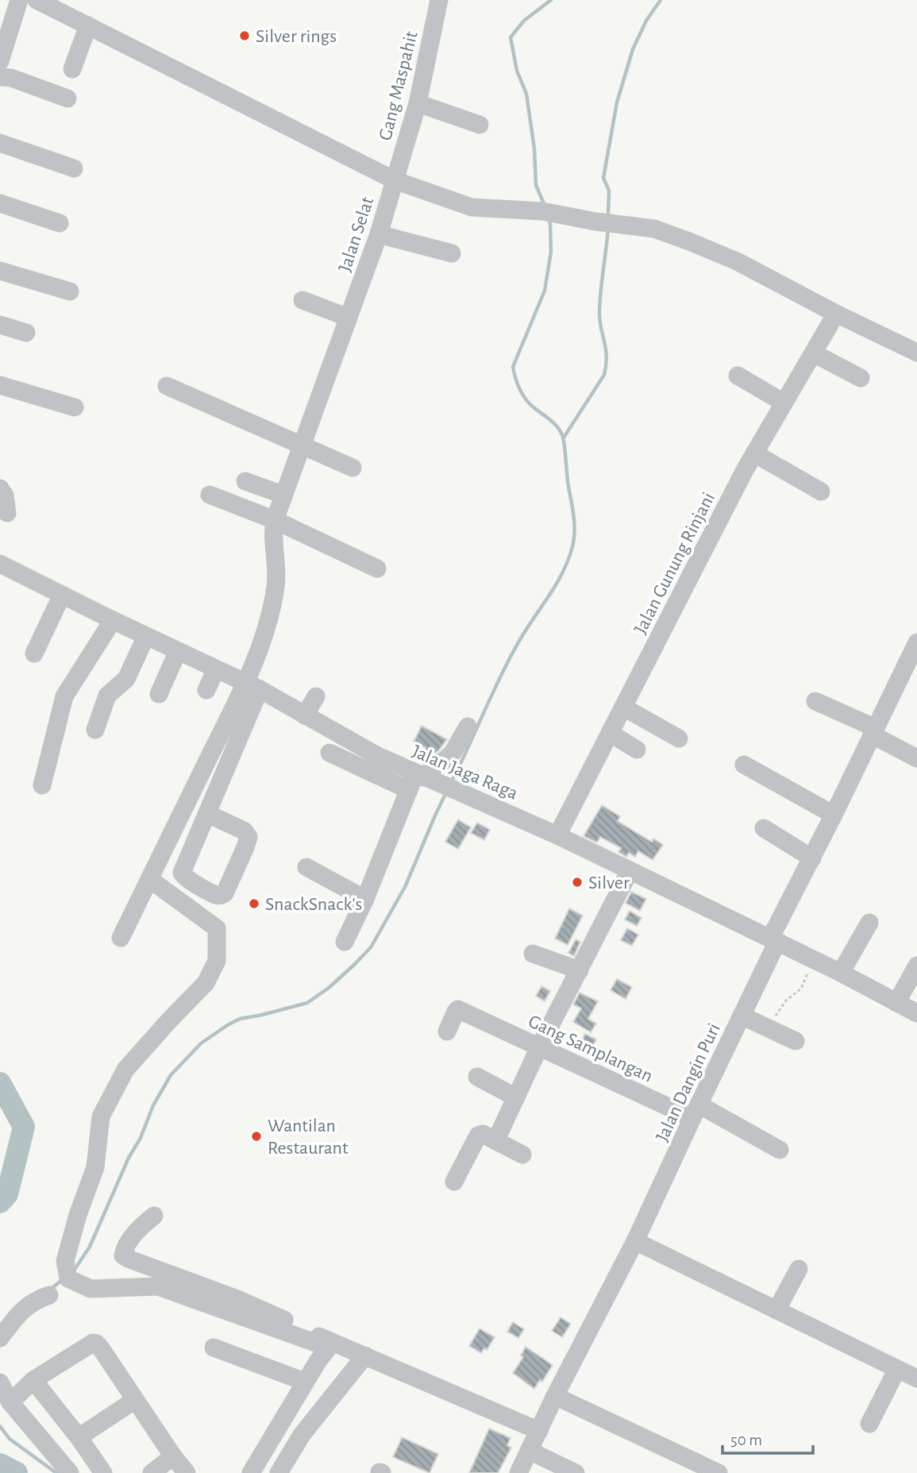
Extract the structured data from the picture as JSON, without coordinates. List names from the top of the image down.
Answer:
{
  "streets": {
    "street": [
      "Gang Maspahit",
      "Jalan Selat",
      "Jalan Gunung Rinjani",
      "Jalan Jaga Raga",
      "Gang Samplangan",
      "Jalan Dangin Puri"
    ]
  },
  "crossings": [
    ["Gang Maspahit", "Jalan Selat"],
    ["Jalan Selat", "Jalan Jaga Raga"],
    ["Jalan Gunung Rinjani", "Jalan Jaga Raga"],
    ["Jalan Jaga Raga", "Jalan Dangin Puri"],
    ["Gang Samplangan", "Jalan Dangin Puri"]
  ],
  "places": [
    "Silver rings",
    "Silver",
    "SnackSnack's",
    "Wantilan Restaurant"
  ],
  "scale_bar": "50 m"
}
